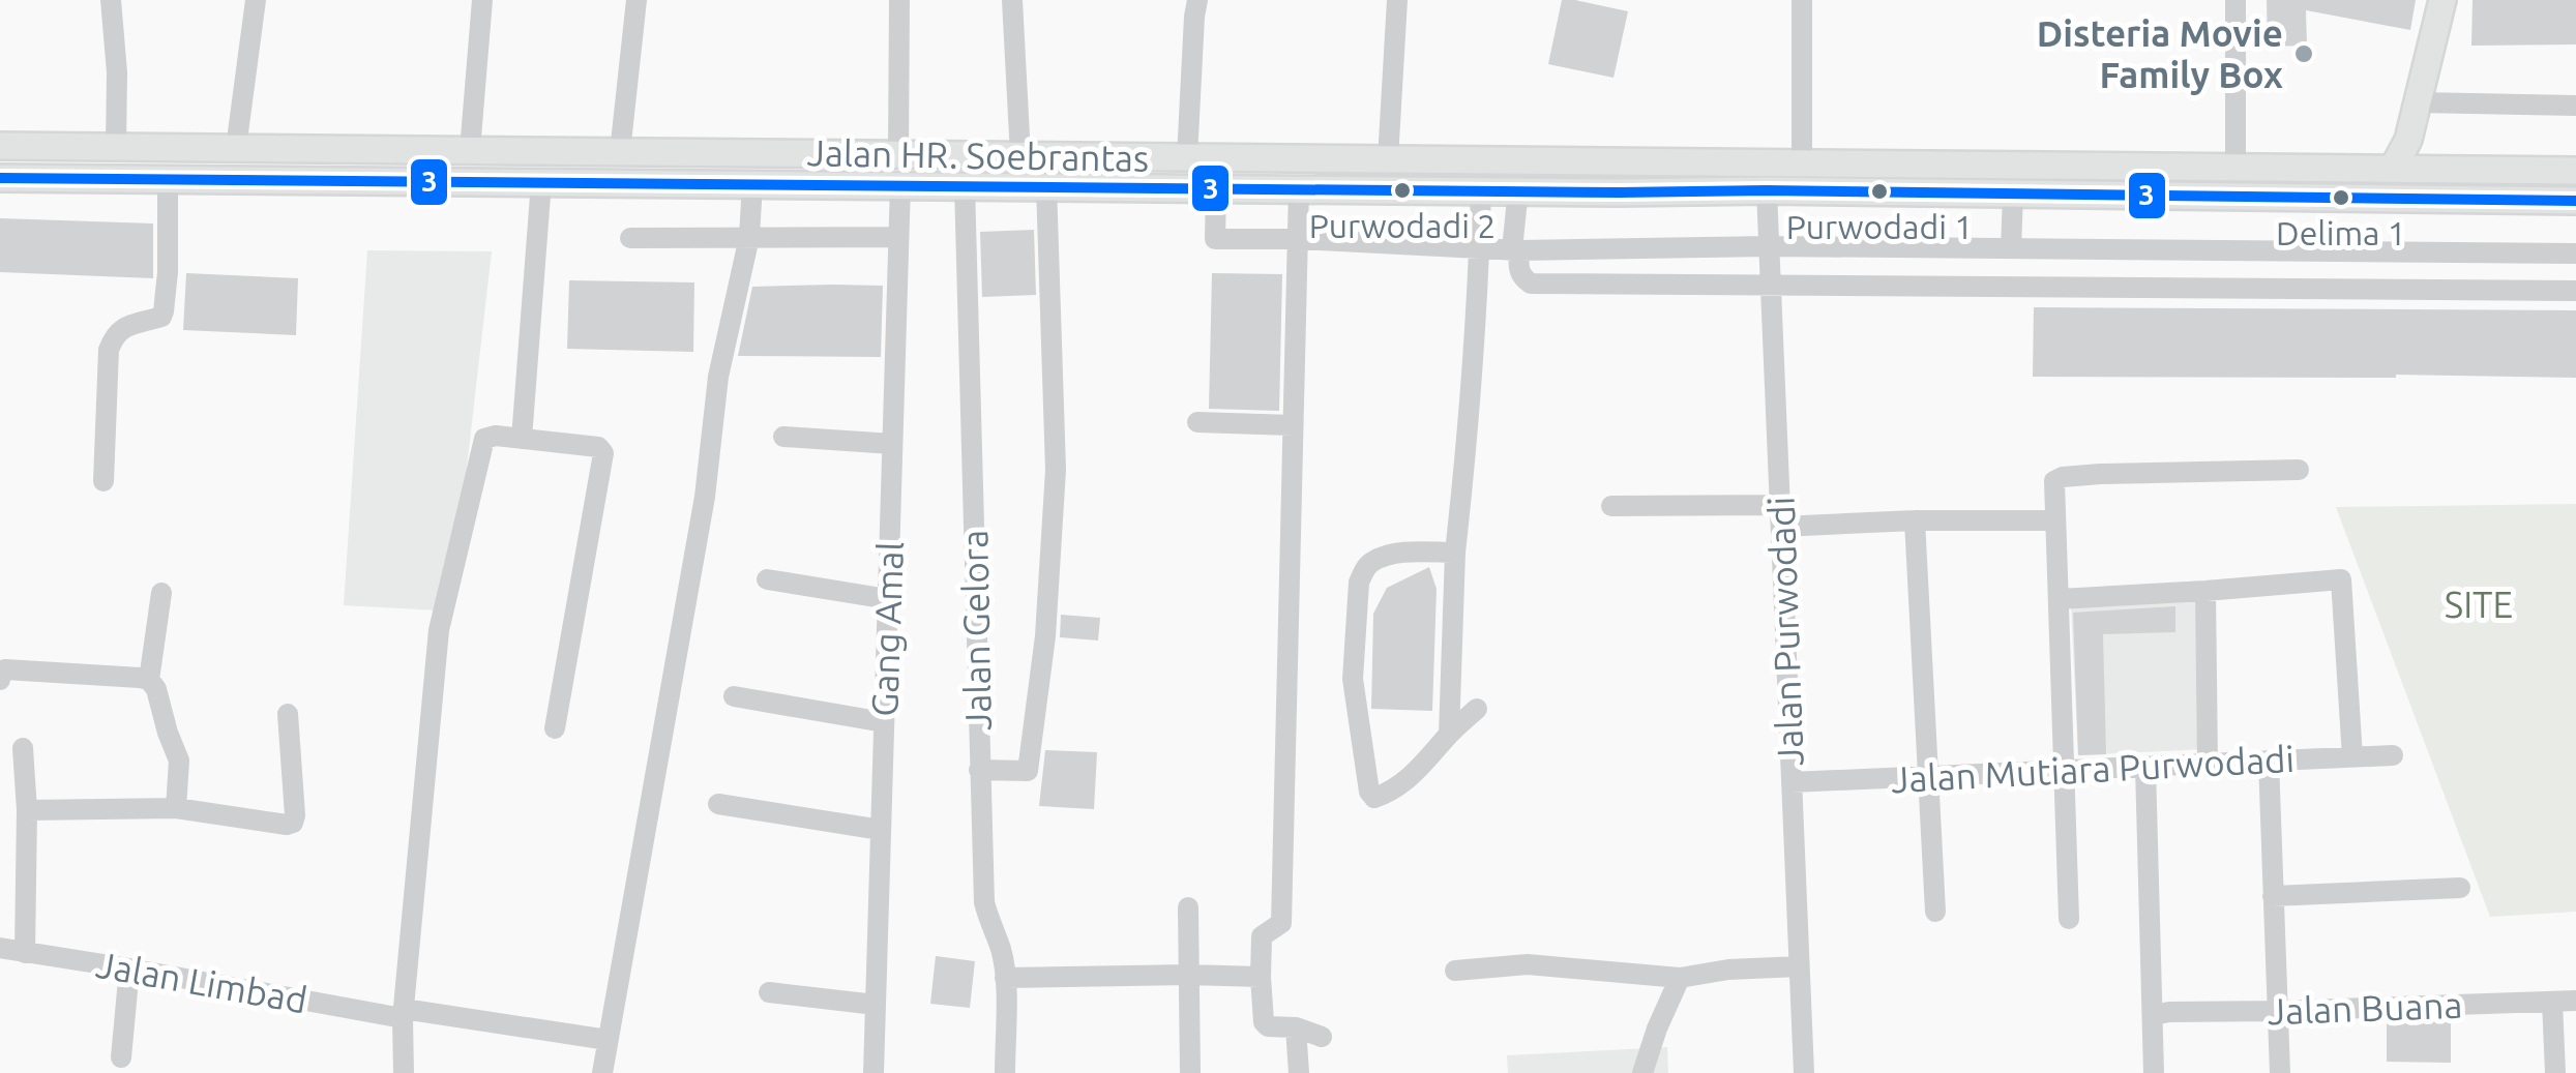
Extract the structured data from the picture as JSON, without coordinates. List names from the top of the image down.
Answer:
{
  "streets": {
    "main road": ["Jalan HR. Soebrantas"],
    "street": [
      "Gang Amal",
      "Jalan Gelora",
      "Jalan Purwodadi",
      "Jalan Mutiara Purwodadi",
      "Jalan Limbad",
      "Jalan Buana"
    ]
  },
  "crossings": [
    ["Jalan HR. Soebrantas", "Gang Amal"],
    ["Jalan HR. Soebrantas", "Jalan Gelora"],
    ["Jalan HR. Soebrantas", "Jalan Purwodadi"],
    ["Jalan Purwodadi", "Jalan Mutiara Purwodadi"]
  ],
  "parks": ["SITE"],
  "places": [
    "Disteria Movie Family Box",
    "Purwodadi 2",
    "Purwodadi 1",
    "Delima 1"
  ],
  "lines": ["transit line 3"]
}
